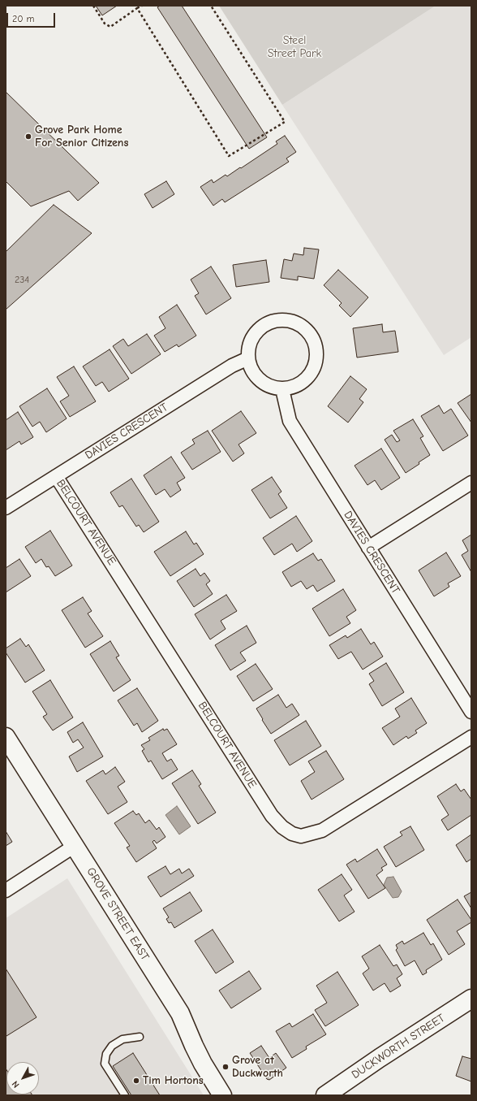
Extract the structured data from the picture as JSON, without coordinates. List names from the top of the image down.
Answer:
{
  "streets": {
    "street": [
      "DAVIES CRESCENT",
      "BELCOURT AVENUE",
      "GROVE STREET EAST",
      "DUCKWORTH STREET"
    ]
  },
  "crossings": [
    ["DAVIES CRESCENT", "BELCOURT AVENUE"]
  ],
  "parks": ["Steel Street Park"],
  "places": ["Grove Park Home For Senior Citizens", "Grove at Duckworth", "Tim Hortons"],
  "house_numbers": ["234"],
  "scale_bar": "20 m",
  "north": "bottom left"
}
